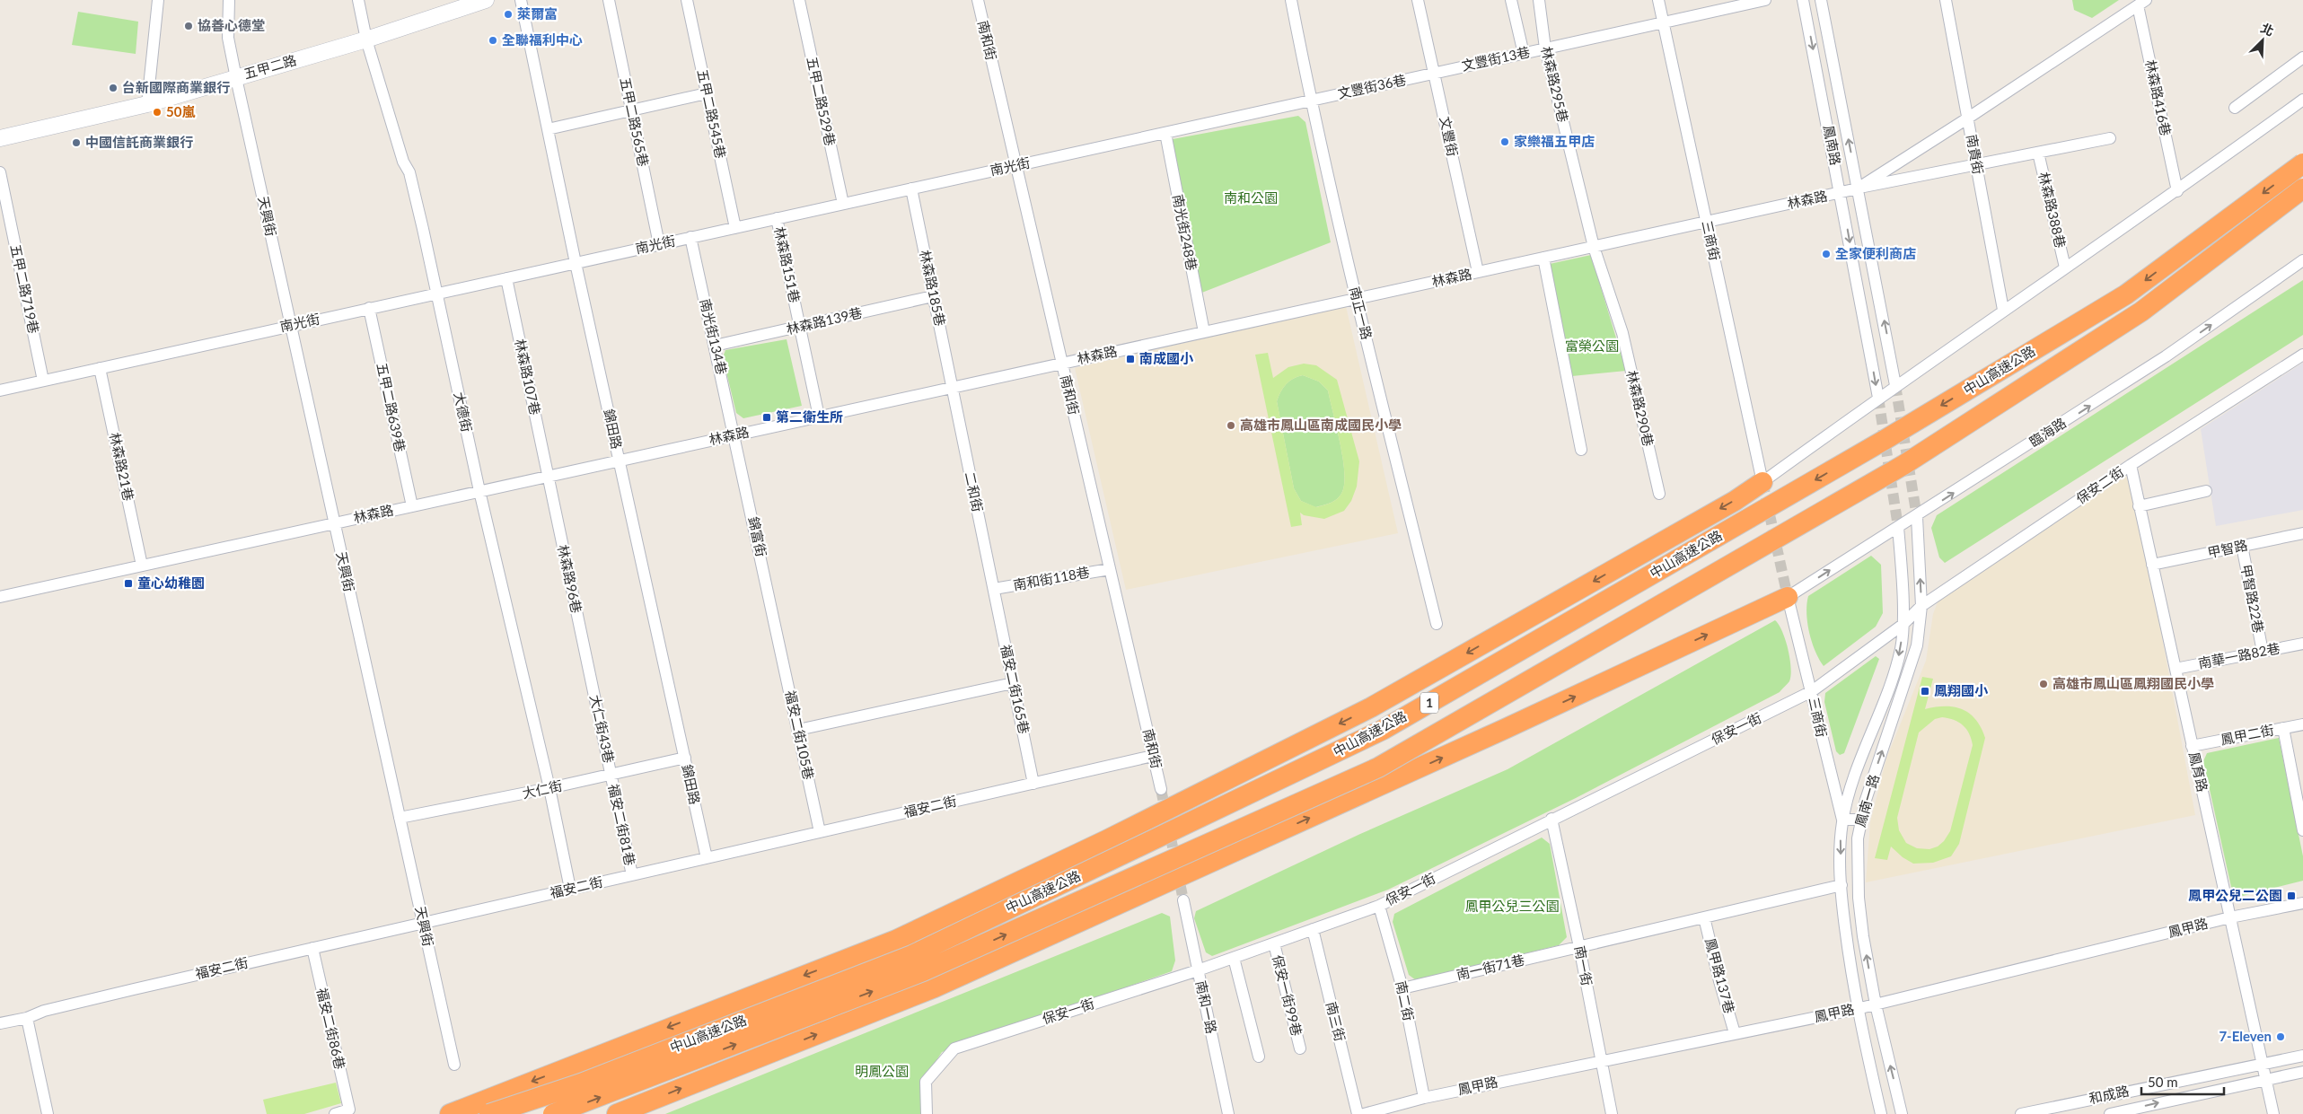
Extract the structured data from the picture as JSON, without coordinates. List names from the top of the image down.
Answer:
{
  "streets": {
    "highway": ["中山高速公路", "1"],
    "main road": ["五甲二路"],
    "street": [
      "南和街",
      "文豐街13巷",
      "林森路295巷",
      "文豐街36巷",
      "林森路416巷",
      "五甲二路529巷",
      "五甲二路545巷",
      "五甲二路565巷",
      "文豐街",
      "鳳南路",
      "南貴街",
      "南光街",
      "林森路",
      "林森路388巷",
      "天興街",
      "南光街248巷",
      "三商街",
      "林森路151巷",
      "林森路185巷",
      "五甲二路719巷",
      "南正一路",
      "林森路139巷",
      "南光街134巷",
      "林森路107巷",
      "五甲二路639巷",
      "林森路290巷",
      "大德街",
      "錦田路",
      "臨海路",
      "林森路21巷",
      "保安二街",
      "二和街",
      "錦富街",
      "甲智路",
      "林森路96巷",
      "南和街118巷",
      "甲智路22巷",
      "南華一路82巷",
      "福安二街165巷",
      "大仁街43巷",
      "保安一街",
      "福安二街105巷",
      "鳳甲二街",
      "鳳育路",
      "大仁街",
      "鳳南一路",
      "福安二街",
      "福安二街81巷",
      "鳳甲路",
      "南一街",
      "南一街71巷",
      "鳳甲路137巷",
      "保安一街99巷",
      "南二街",
      "南和一路",
      "南三街",
      "福安二街86巷",
      "和成路"
    ]
  },
  "crossings": [
    ["南和街", "南光街"],
    ["南和街", "林森路"],
    ["南和街", "南和街118巷"],
    ["南和街", "福安二街"],
    ["文豐街13巷", "林森路295巷"],
    ["文豐街13巷", "文豐街36巷"],
    ["文豐街13巷", "文豐街"],
    ["文豐街13巷", "三商街"],
    ["五甲二路", "天興街"],
    ["五甲二路", "大德街"],
    ["林森路295巷", "林森路"],
    ["林森路295巷", "林森路290巷"],
    ["文豐街36巷", "文豐街"],
    ["文豐街36巷", "南光街"],
    ["文豐街36巷", "南正一路"],
    ["林森路416巷", "林森路"],
    ["五甲二路529巷", "南光街"],
    ["五甲二路545巷", "南光街"],
    ["五甲二路565巷", "南光街"],
    ["文豐街", "林森路"],
    ["鳳南路", "林森路"],
    ["南貴街", "林森路"],
    ["南光街", "天興街"],
    ["南光街", "南光街248巷"],
    ["南光街", "林森路151巷"],
    ["南光街", "林森路185巷"],
    ["南光街", "五甲二路719巷"],
    ["南光街", "南正一路"],
    ["南光街", "南光街134巷"],
    ["南光街", "林森路107巷"],
    ["南光街", "五甲二路639巷"],
    ["南光街", "大德街"],
    ["南光街", "錦田路"],
    ["南光街", "林森路21巷"],
    ["林森路", "天興街"],
    ["林森路", "南光街248巷"],
    ["林森路", "三商街"],
    ["林森路", "林森路151巷"],
    ["林森路", "林森路185巷"],
    ["林森路", "南正一路"],
    ["林森路", "南光街134巷"],
    ["林森路", "林森路107巷"],
    ["林森路", "五甲二路639巷"],
    ["林森路", "林森路290巷"],
    ["林森路", "大德街"],
    ["林森路", "錦田路"],
    ["林森路", "林森路21巷"],
    ["林森路", "二和街"],
    ["林森路", "錦富街"],
    ["林森路", "林森路96巷"],
    ["天興街", "大仁街"],
    ["天興街", "福安二街"],
    ["三商街", "臨海路"],
    ["三商街", "保安一街"],
    ["三商街", "鳳南一路"],
    ["林森路151巷", "林森路139巷"],
    ["林森路185巷", "林森路139巷"],
    ["林森路185巷", "二和街"],
    ["林森路139巷", "南光街134巷"],
    ["南光街134巷", "錦富街"],
    ["林森路107巷", "林森路96巷"],
    ["大德街", "大仁街"],
    ["大德街", "福安二街"],
    ["錦田路", "大仁街"],
    ["錦田路", "福安二街"],
    ["臨海路", "鳳南一路"],
    ["保安二街", "保安一街"],
    ["保安二街", "鳳育路"],
    ["保安二街", "鳳南一路"],
    ["二和街", "南和街118巷"],
    ["二和街", "福安二街165巷"],
    ["錦富街", "福安二街105巷"],
    ["甲智路", "甲智路22巷"],
    ["甲智路", "鳳育路"],
    ["林森路96巷", "大仁街43巷"],
    ["南和街118巷", "福安二街165巷"],
    ["甲智路22巷", "南華一路82巷"],
    ["南華一路82巷", "鳳育路"],
    ["福安二街165巷", "福安二街"],
    ["大仁街43巷", "大仁街"],
    ["大仁街43巷", "福安二街81巷"],
    ["保安一街", "鳳南一路"],
    ["保安一街", "南一街"],
    ["保安一街", "保安一街99巷"],
    ["保安一街", "南二街"],
    ["保安一街", "南和一路"],
    ["保安一街", "南三街"],
    ["福安二街105巷", "福安二街"],
    ["鳳甲二街", "鳳育路"],
    ["鳳育路", "鳳甲路"],
    ["鳳育路", "和成路"],
    ["大仁街", "福安二街81巷"],
    ["鳳南一路", "鳳甲路"],
    ["鳳南一路", "南一街71巷"],
    ["福安二街", "福安二街81巷"],
    ["福安二街", "福安二街86巷"],
    ["鳳甲路", "南一街"],
    ["鳳甲路", "鳳甲路137巷"],
    ["鳳甲路", "南二街"],
    ["南一街", "南一街71巷"],
    ["南一街71巷", "鳳甲路137巷"],
    ["南一街71巷", "南二街"]
  ],
  "one_way": ["臨海路"],
  "parks": [
    "南和公園",
    "富榮公園",
    "鳳甲公兒三公園",
    "明鳳公園"
  ],
  "places": {
    "other": [
      "萊爾富",
      "協善心德堂",
      "全聯福利中心",
      "台新國際商業銀行",
      "50嵐",
      "家樂福五甲店",
      "中國信託商業銀行",
      "全家便利商店",
      "高雄市鳳山區南成國民小學",
      "高雄市鳳山區鳳翔國民小學",
      "7-Eleven"
    ],
    "transit": [
      "南成國小",
      "第二衛生所",
      "童心幼稚園",
      "鳳翔國小",
      "鳳甲公兒二公園"
    ]
  },
  "scale_bar": "50 m",
  "north": "top right"
}
